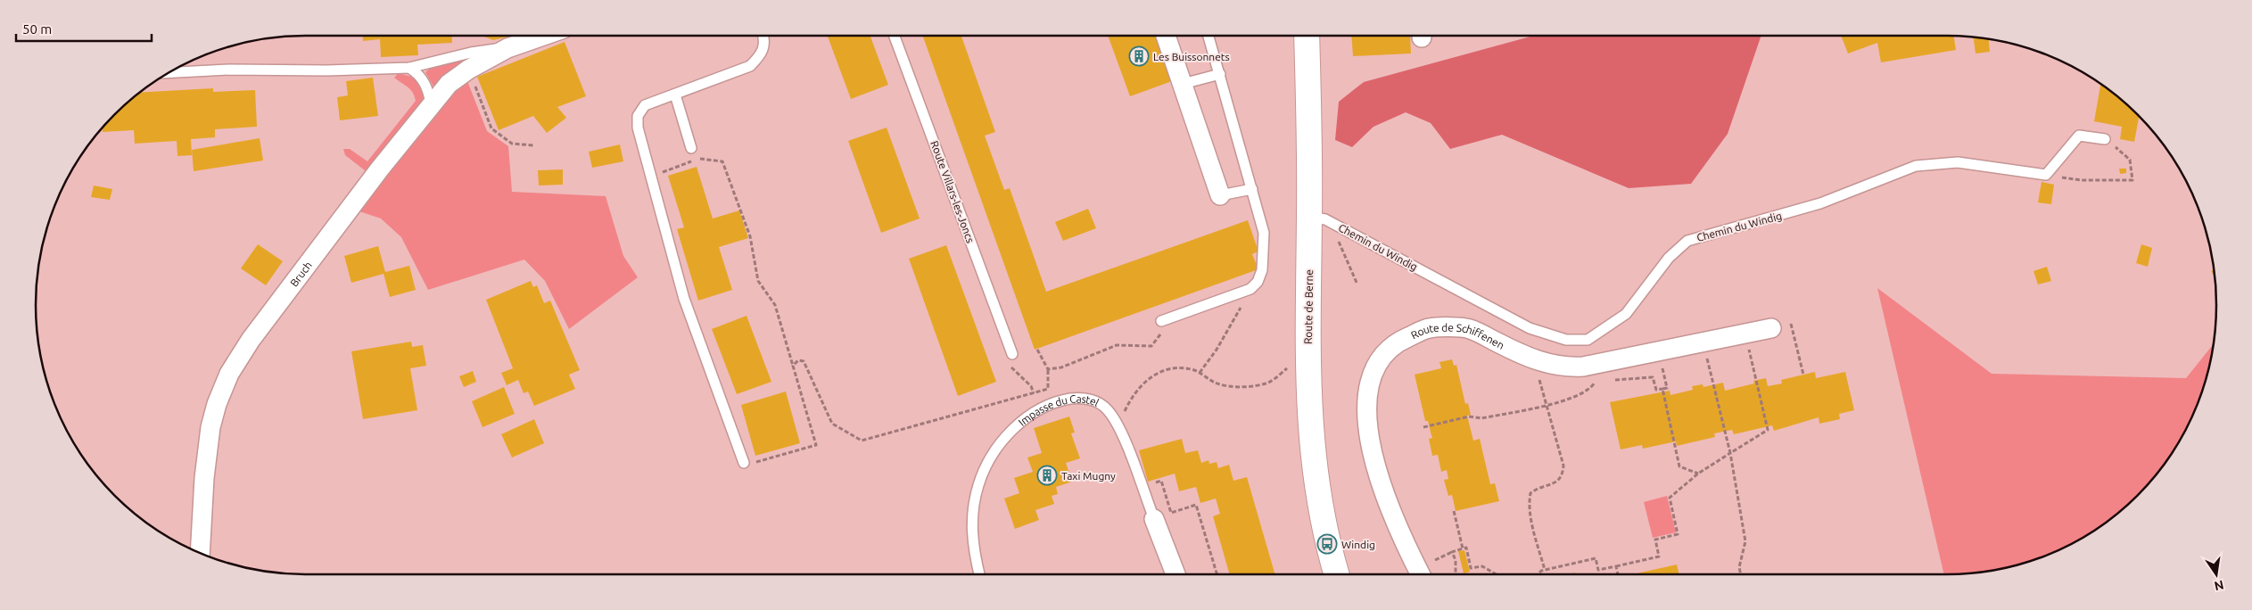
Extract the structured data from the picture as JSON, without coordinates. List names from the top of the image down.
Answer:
{
  "streets": {
    "main road": ["Route de Berne"],
    "street": ["Bruch", "Route de Schiffenen", "Impasse du Castel"],
    "lane": ["Route Villars-les-Joncs", "Chemin du Windig"]
  },
  "crossings": [
    ["Chemin du Windig", "Route de Berne"]
  ],
  "places": {
    "building": ["Les Buissonnets", "Taxi Mugny"],
    "bus stop": ["Windig"]
  },
  "scale_bar": "50 m",
  "north": "bottom"
}
